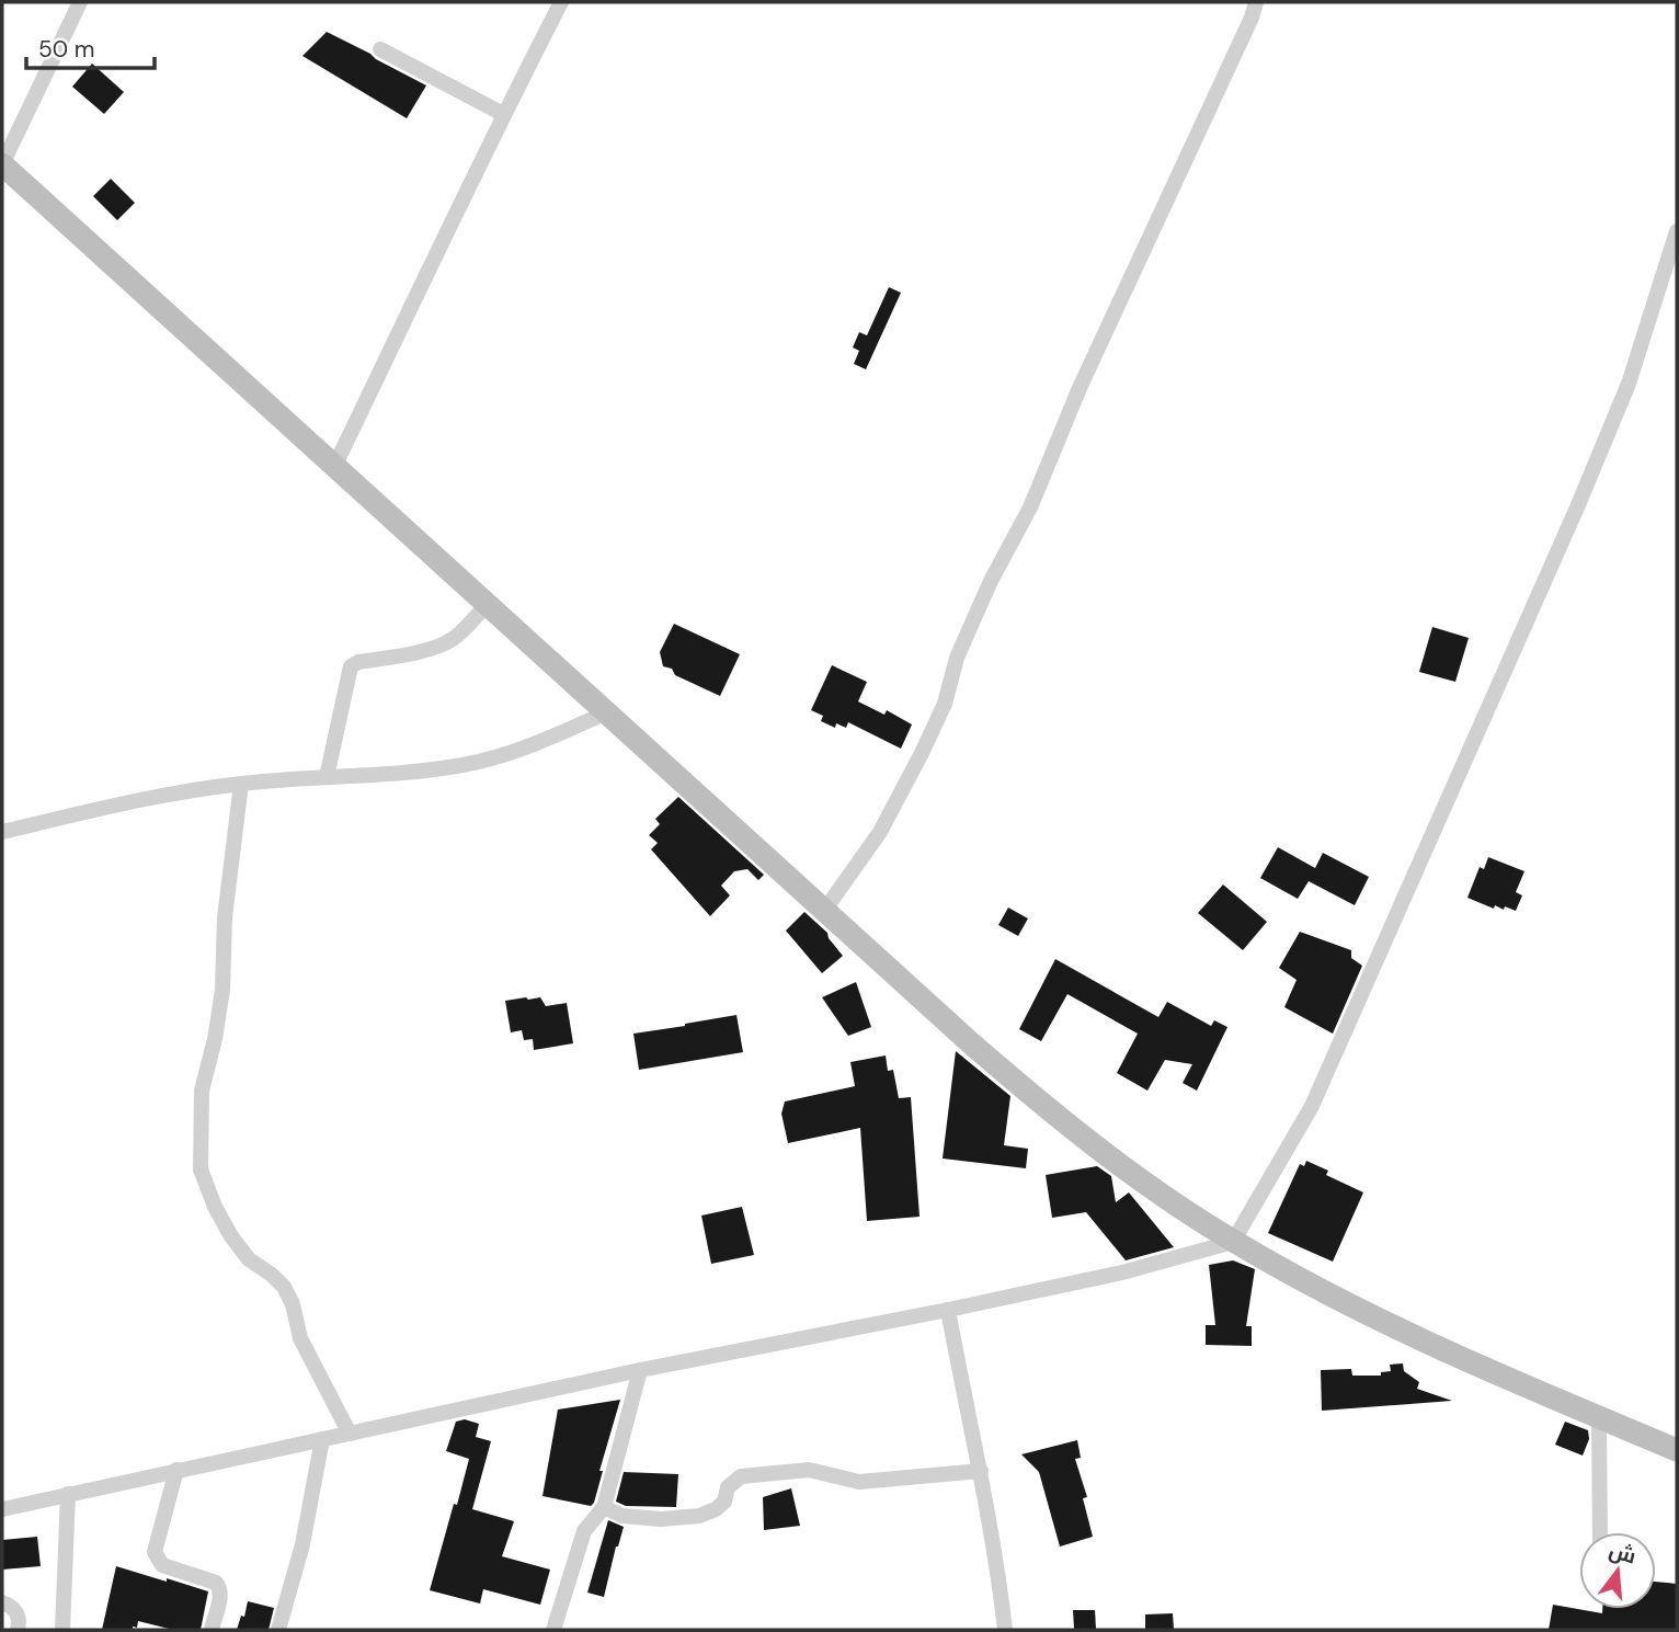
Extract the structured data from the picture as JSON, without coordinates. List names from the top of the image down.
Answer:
{
  "scale_bar": "50 m",
  "north": "top"
}
